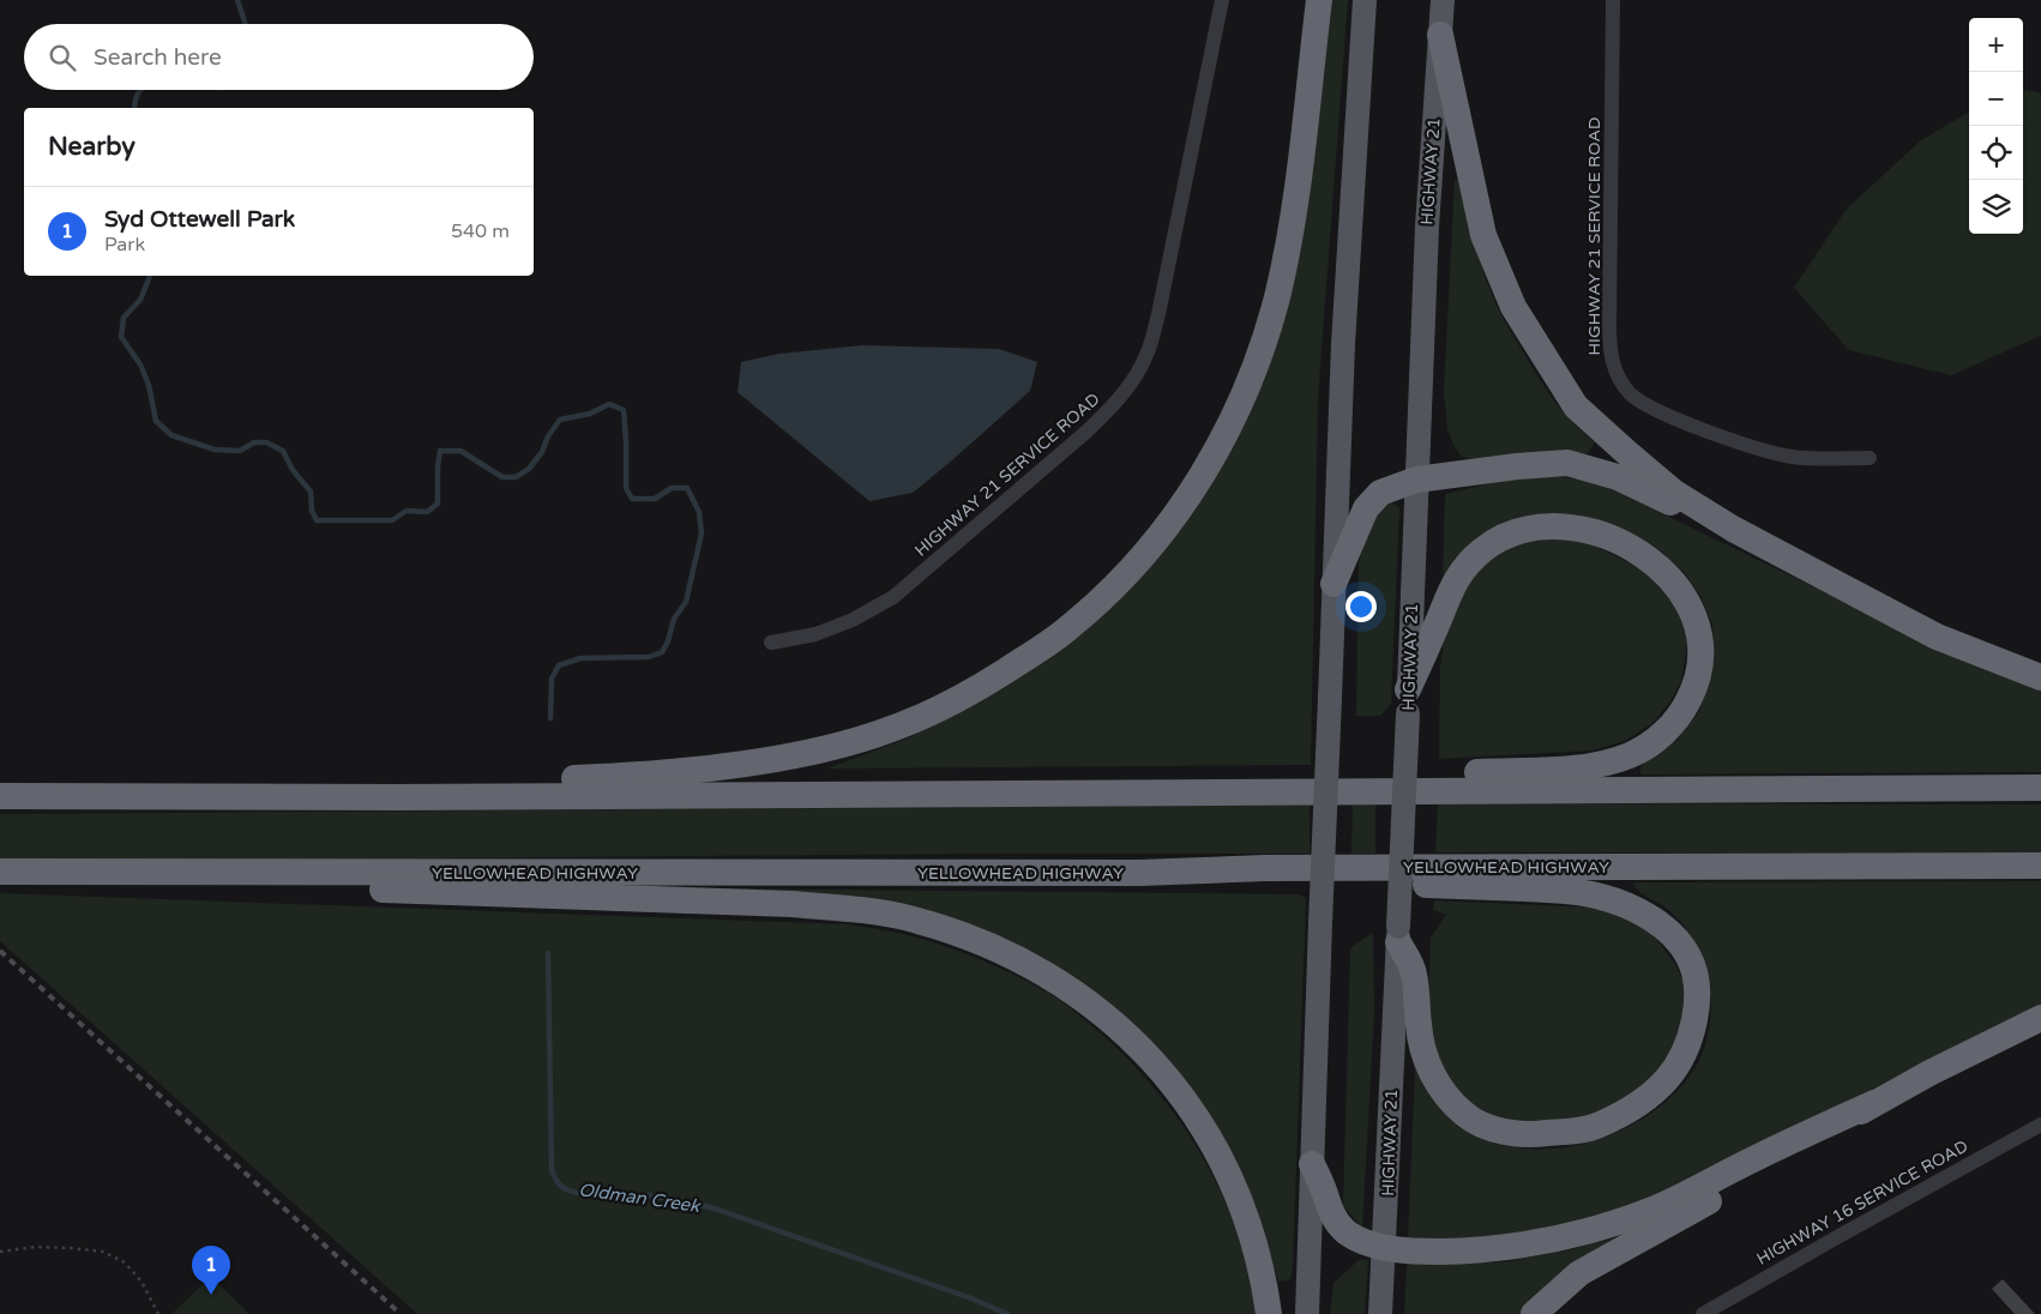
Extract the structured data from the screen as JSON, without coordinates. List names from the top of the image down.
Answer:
{
  "streets": {
    "highway": ["YELLOWHEAD HIGHWAY"],
    "main road": ["HIGHWAY 21"],
    "street": ["HIGHWAY 21 SERVICE ROAD", "HIGHWAY 16 SERVICE ROAD"]
  },
  "water": ["Oldman Creek"],
  "page": {
    "map_buttons": ["+", "−"],
    "search": "Search here",
    "heading": "Nearby",
    "list": [
      {
        "mark": "1",
        "name": "Syd Ottewell Park",
        "note": "Park",
        "value": "540 m"
      }
    ],
    "pins": "1"
  }
}
